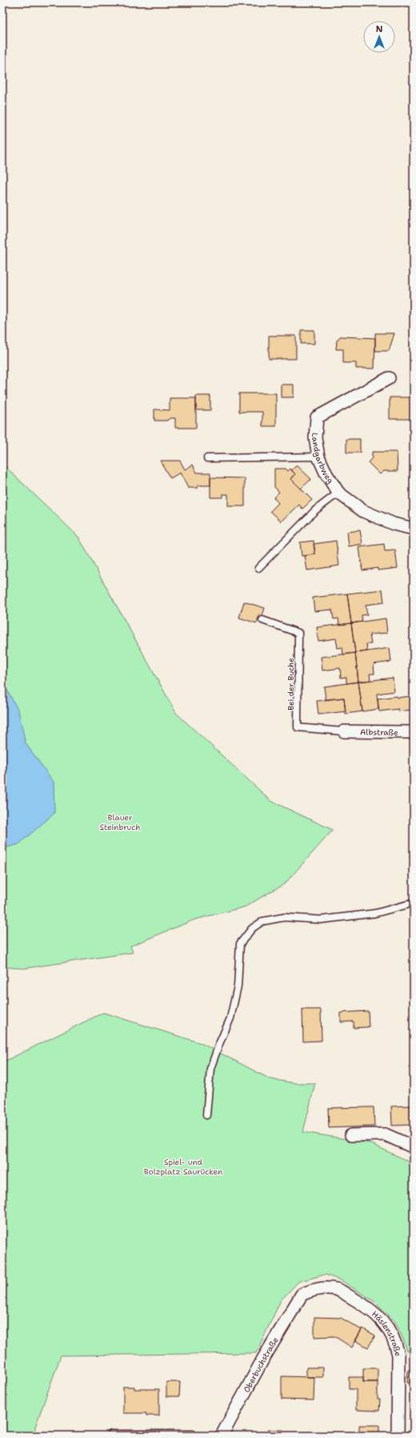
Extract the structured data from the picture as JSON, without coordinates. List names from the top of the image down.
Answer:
{
  "streets": {
    "street": [
      "Landgarbweg",
      "Albstraße",
      "Häslenstraße",
      "Oberbuchstraße"
    ],
    "lane": ["Bei der Buche"]
  },
  "crossings": [
    ["Bei der Buche", "Albstraße"],
    ["Häslenstraße", "Oberbuchstraße"]
  ],
  "parks": ["Blauer Steinbruch", "Spiel- und Bolzplatz Saurücken"],
  "north": "top"
}
